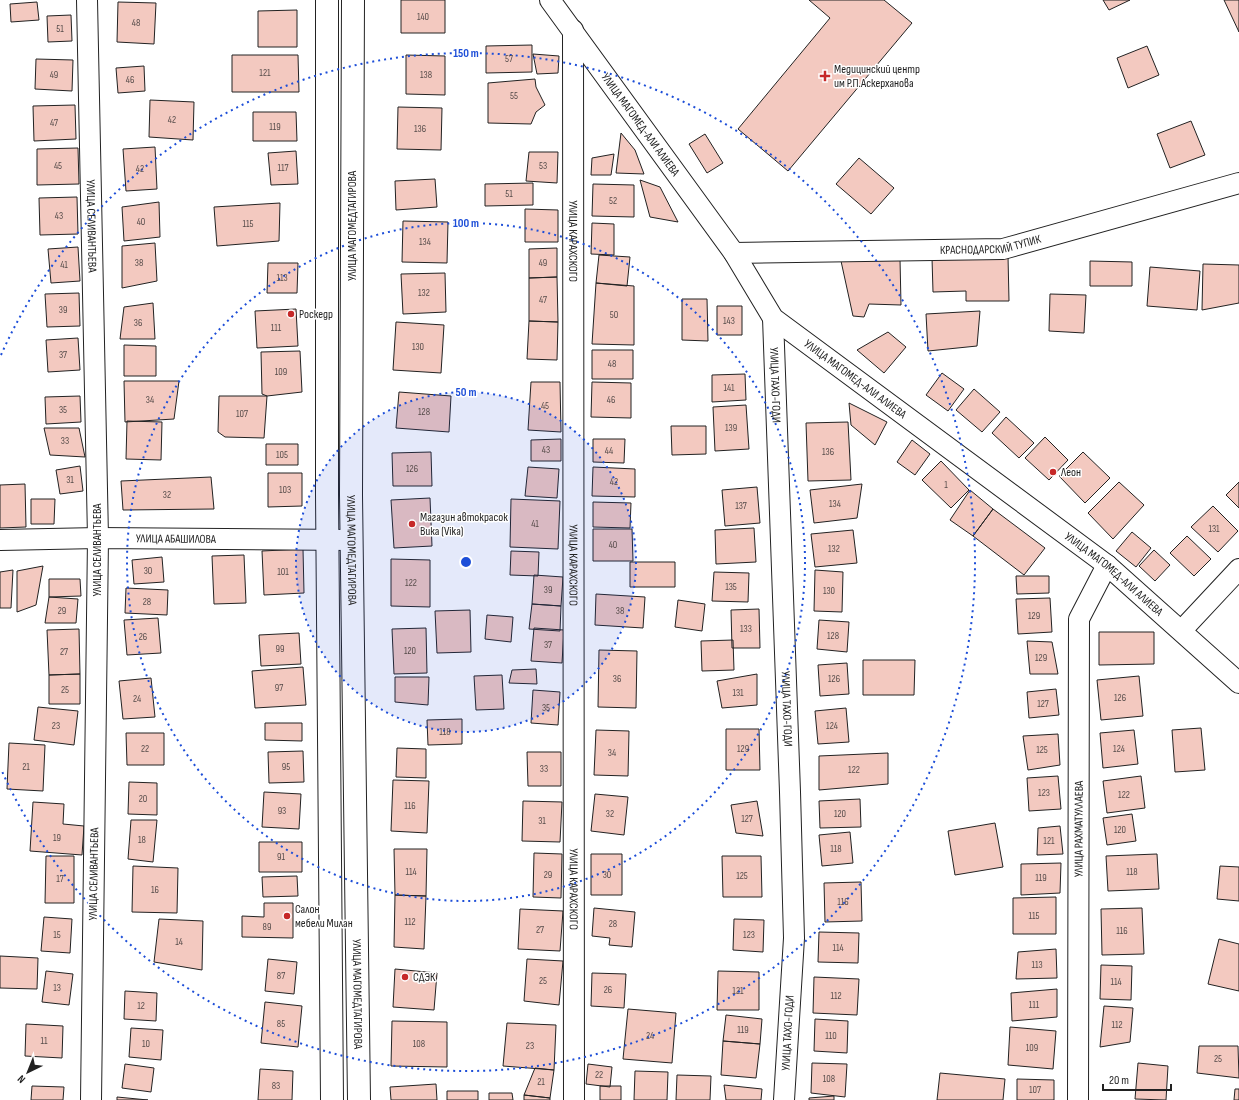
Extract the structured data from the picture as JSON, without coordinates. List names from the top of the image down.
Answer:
{
  "streets": {
    "main road": ["УЛИЦА МАГОМЕДТАГИРОВА"],
    "street": [
      "УЛИЦА МАГОМЕД-АЛИ АЛИЕВА",
      "УЛИЦА СЕЛИВАНТЬЕВА",
      "УЛИЦА КАРАХСКОГО",
      "КРАСНОДАРСКИЙ ТУПИК",
      "УЛИЦА ТАХО-ГОДИ",
      "УЛИЦА АБАШИЛОВА",
      "УЛИЦА РАХМАТУЛЛАЕВА"
    ]
  },
  "crossings": [
    ["УЛИЦА МАГОМЕД-АЛИ АЛИЕВА", "УЛИЦА КАРАХСКОГО"],
    ["УЛИЦА МАГОМЕД-АЛИ АЛИЕВА", "КРАСНОДАРСКИЙ ТУПИК"],
    ["УЛИЦА МАГОМЕД-АЛИ АЛИЕВА", "УЛИЦА ТАХО-ГОДИ"],
    ["УЛИЦА МАГОМЕД-АЛИ АЛИЕВА", "УЛИЦА РАХМАТУЛЛАЕВА"],
    ["УЛИЦА СЕЛИВАНТЬЕВА", "УЛИЦА АБАШИЛОВА"],
    ["УЛИЦА МАГОМЕДТАГИРОВА", "УЛИЦА АБАШИЛОВА"]
  ],
  "places": {
    "health": ["Медицинский центр им Р.П.Аскерханова"],
    "other": [
      "Роскедр",
      "Леон",
      "Магазин автокрасок Вика (Vika)",
      "Салон мебели Милан",
      "СДЭК"
    ]
  },
  "house_numbers": [
    "140",
    "48",
    "51",
    "57",
    "121",
    "49",
    "138",
    "46",
    "55",
    "42",
    "47",
    "119",
    "136",
    "45",
    "53",
    "117",
    "42",
    "51",
    "52",
    "43",
    "40",
    "115",
    "134",
    "38",
    "49",
    "41",
    "113",
    "132",
    "47",
    "39",
    "50",
    "143",
    "36",
    "111",
    "130",
    "37",
    "48",
    "109",
    "141",
    "34",
    "46",
    "45",
    "35",
    "128",
    "107",
    "139",
    "33",
    "43",
    "44",
    "136",
    "105",
    "126",
    "31",
    "42",
    "1",
    "103",
    "32",
    "134",
    "137",
    "41",
    "131",
    "40",
    "132",
    "30",
    "101",
    "122",
    "135",
    "39",
    "130",
    "28",
    "29",
    "38",
    "129",
    "133",
    "128",
    "26",
    "37",
    "99",
    "120",
    "27",
    "129",
    "36",
    "126",
    "97",
    "25",
    "131",
    "126",
    "24",
    "127",
    "35",
    "23",
    "124",
    "118",
    "22",
    "129",
    "124",
    "125",
    "34",
    "21",
    "95",
    "33",
    "122",
    "123",
    "122",
    "20",
    "116",
    "93",
    "32",
    "120",
    "127",
    "31",
    "120",
    "19",
    "18",
    "121",
    "118",
    "91",
    "114",
    "118",
    "29",
    "30",
    "125",
    "119",
    "17",
    "16",
    "116",
    "115",
    "112",
    "28",
    "89",
    "27",
    "116",
    "15",
    "123",
    "14",
    "114",
    "113",
    "87",
    "25",
    "114",
    "13",
    "26",
    "121",
    "112",
    "111",
    "12",
    "85",
    "112",
    "119",
    "24",
    "110",
    "11",
    "10",
    "108",
    "23",
    "109",
    "25",
    "22",
    "108",
    "21",
    "83",
    "107"
  ],
  "scale_bar": "20 m",
  "north": "bottom left",
  "rings": ["150 m", "100 m", "50 m"]
}
